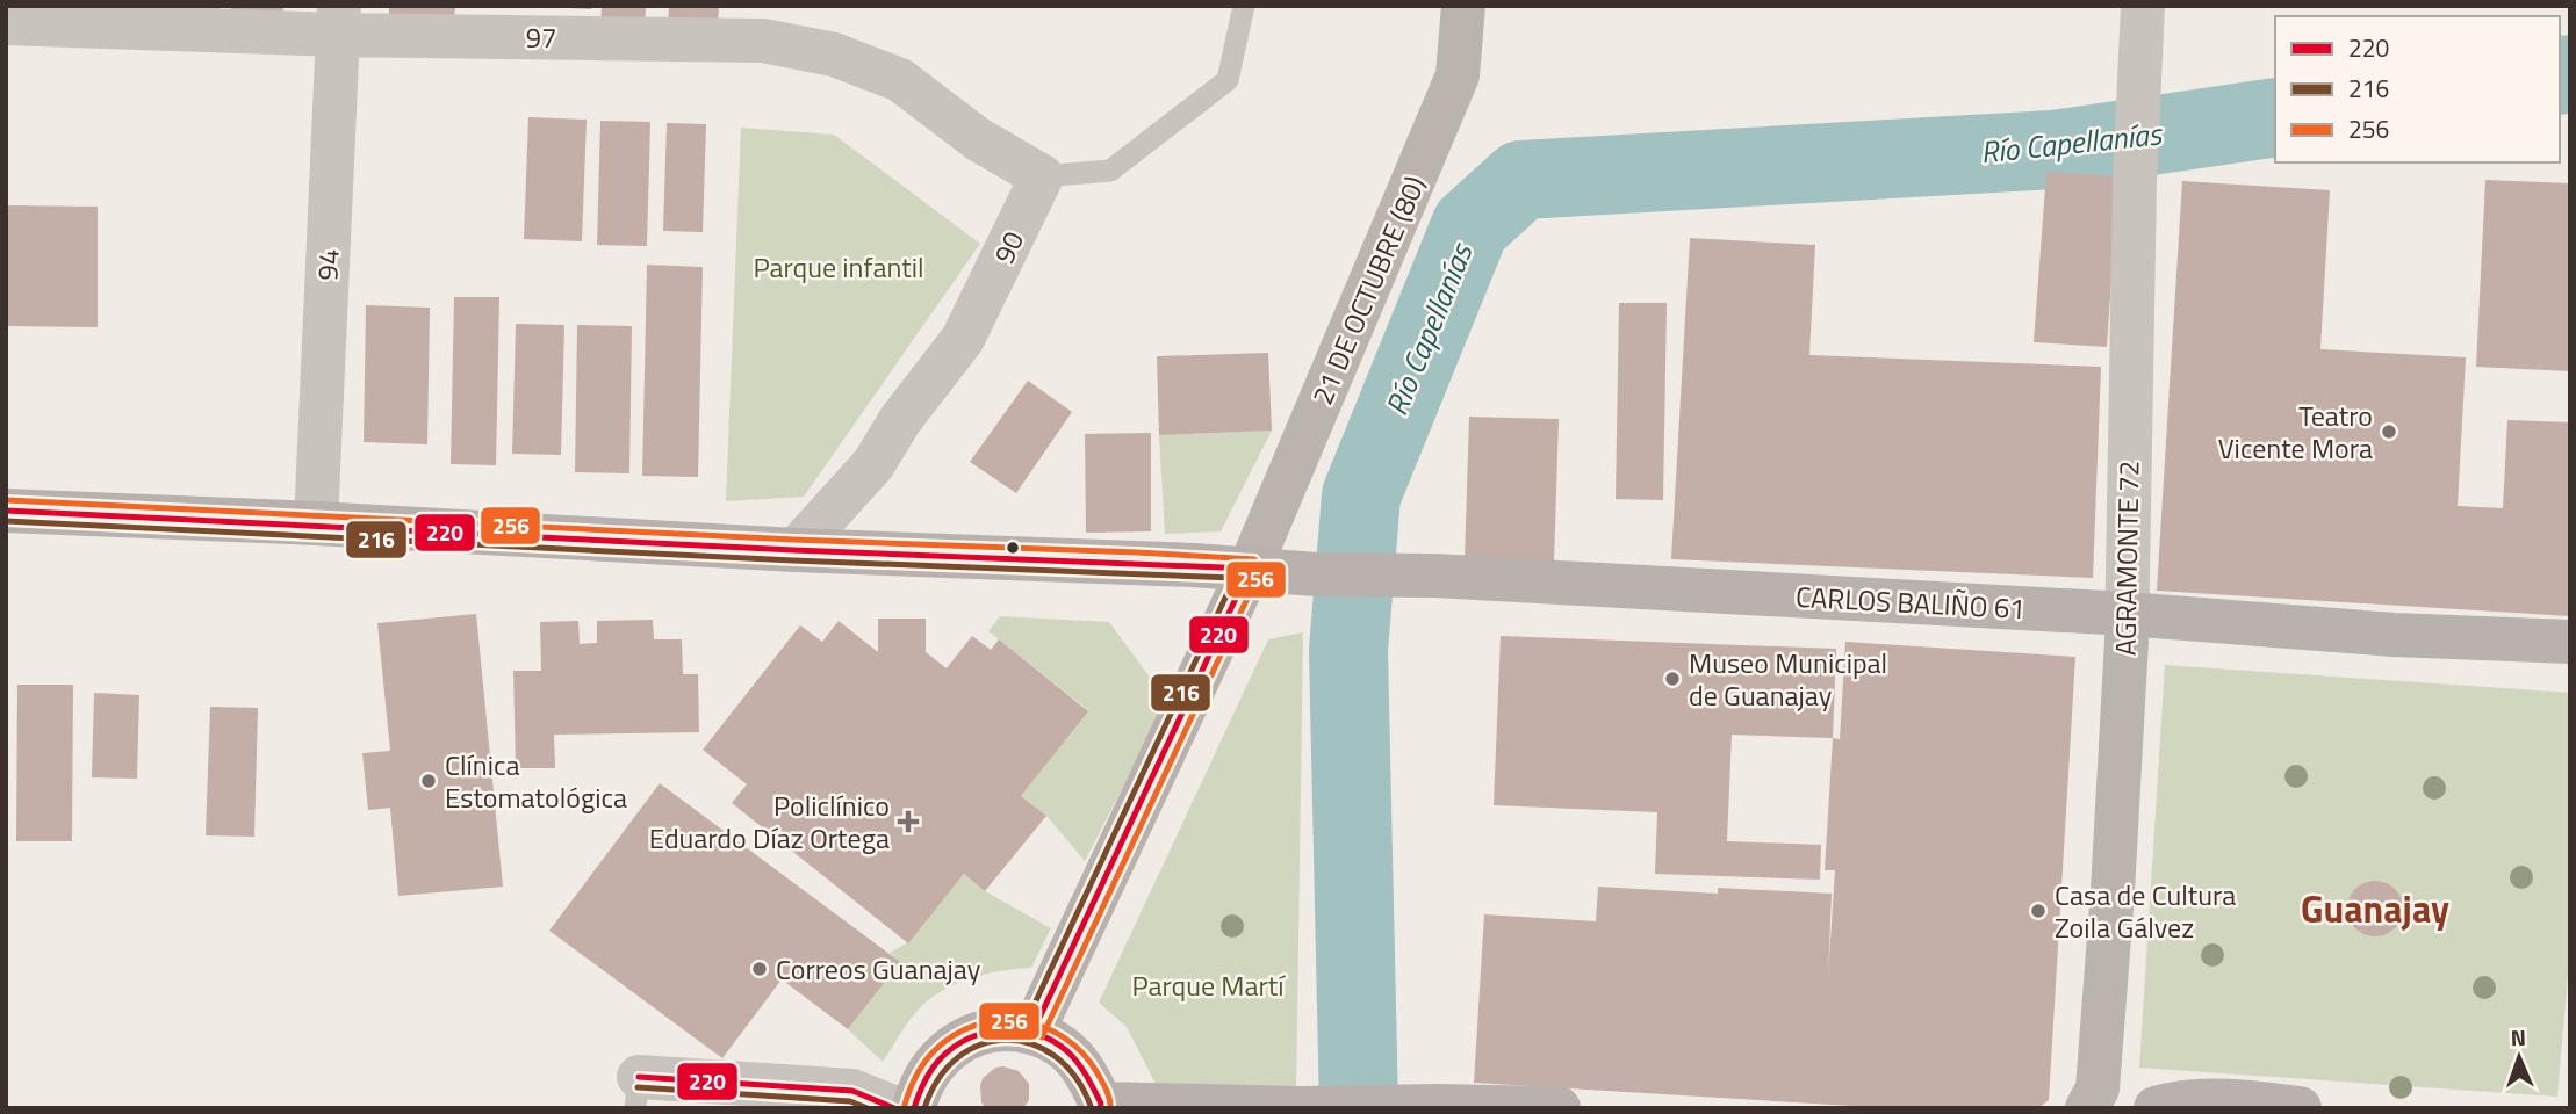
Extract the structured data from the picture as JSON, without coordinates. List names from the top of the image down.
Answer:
{
  "streets": {
    "main road": ["CARLOS BALIÑO 61"],
    "street": [
      "97",
      "90",
      "94",
      "21 DE OCTUBRE (80)",
      "AGRAMONTE 72"
    ]
  },
  "crossings": [
    ["97", "90"],
    ["97", "94"],
    ["90", "CARLOS BALIÑO 61"],
    ["94", "CARLOS BALIÑO 61"],
    ["21 DE OCTUBRE (80)", "CARLOS BALIÑO 61"],
    ["AGRAMONTE 72", "CARLOS BALIÑO 61"]
  ],
  "districts": ["Guanajay"],
  "water": ["Río Capellanías"],
  "parks": ["Parque infantil", "Parque Martí"],
  "places": {
    "other": [
      "Teatro Vicente Mora",
      "Museo Municipal de Guanajay",
      "Clínica Estomatológica",
      "Casa de Cultura Zoila Gálvez",
      "Correos Guanajay"
    ],
    "health": ["Policlínico Eduardo Díaz Ortega"]
  },
  "lines": ["transit line 256", "transit line 220", "transit line 216"],
  "legend": ["220", "216", "256"],
  "north": "top"
}
